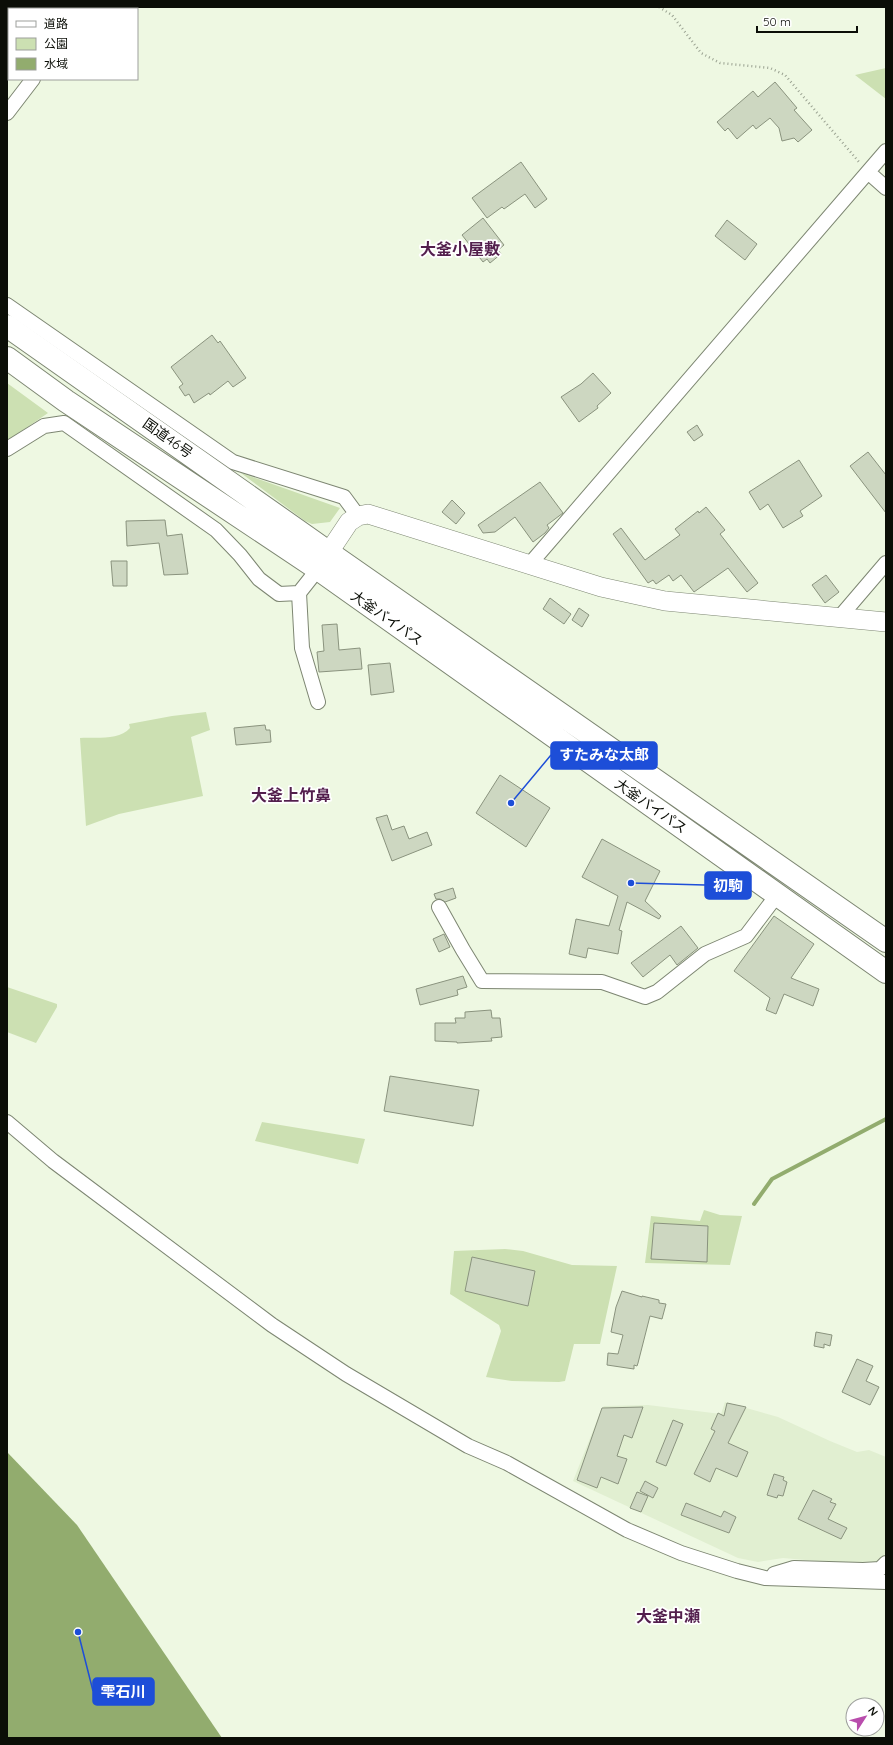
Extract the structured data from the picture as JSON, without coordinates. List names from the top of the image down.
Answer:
{
  "streets": {
    "highway": ["国道46号", "大釜バイパス"]
  },
  "crossings": [
    ["国道46号", "大釜バイパス"]
  ],
  "districts": ["大釜小屋敷", "大釜上竹鼻", "大釜中瀬"],
  "places": ["すたみな太郎", "初駒", "雫石川"],
  "legend": ["道路", "公園", "水域"],
  "scale_bar": "50 m",
  "north": "top right"
}
